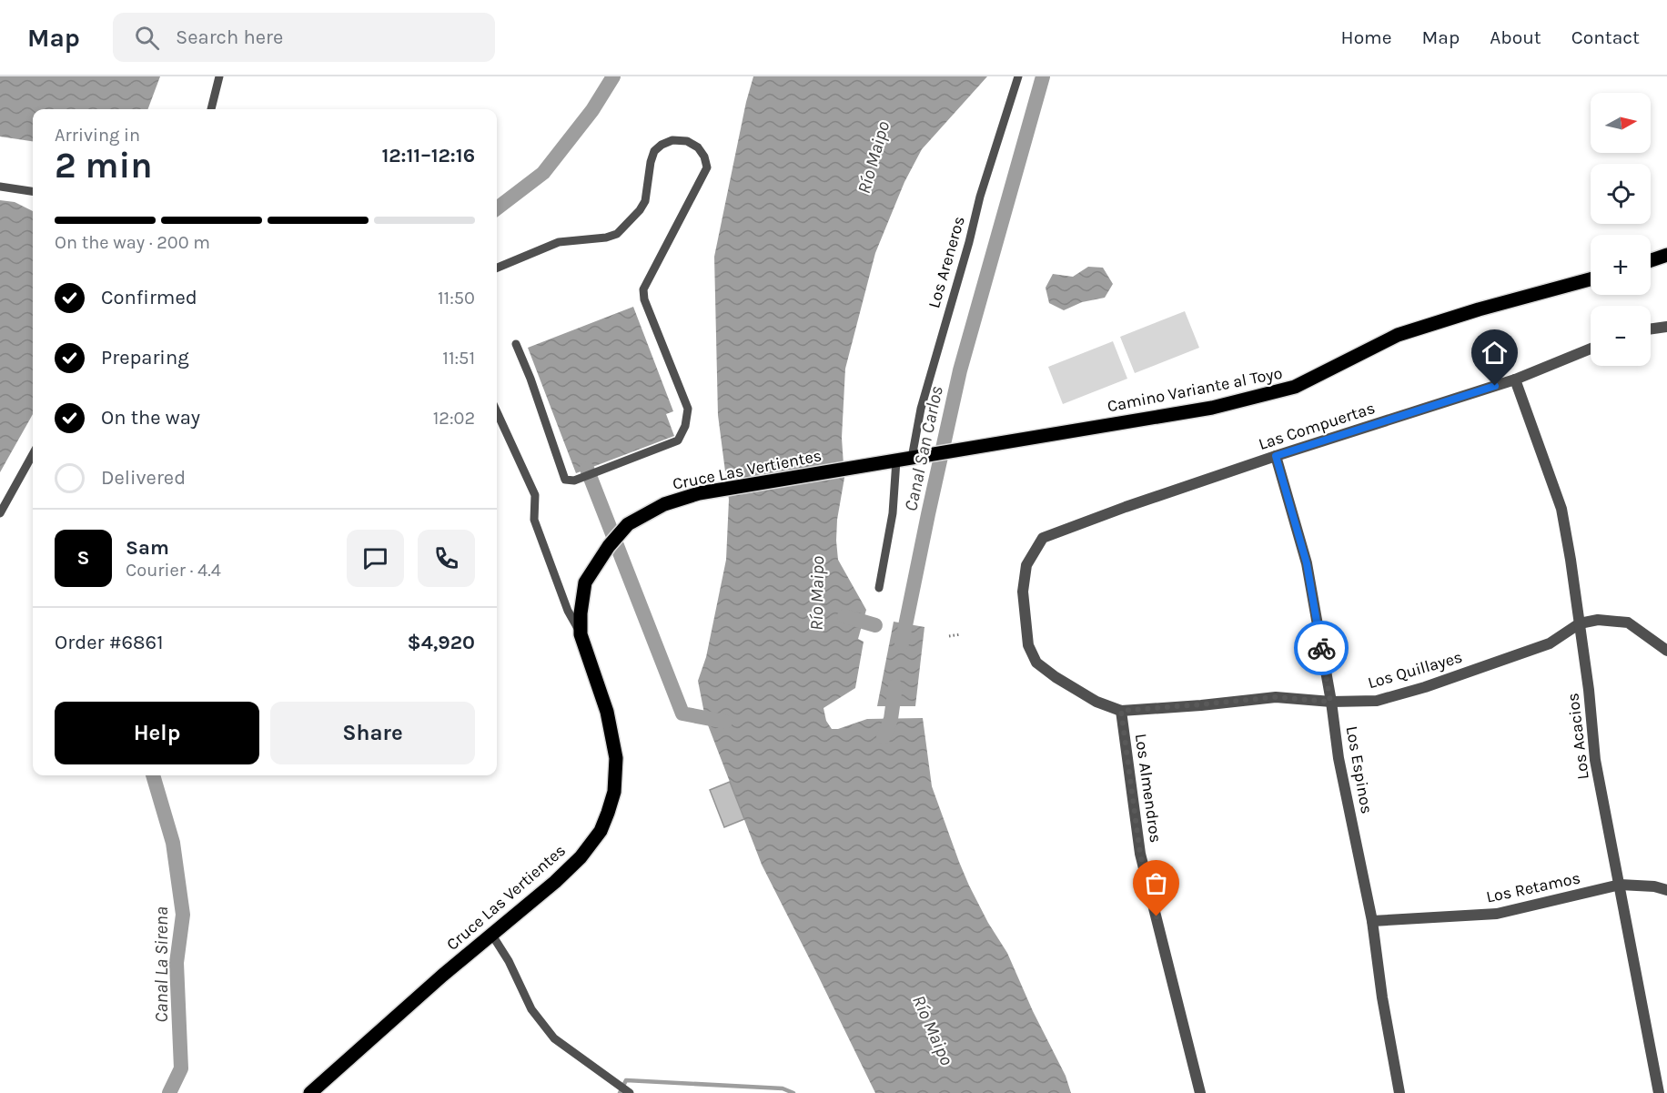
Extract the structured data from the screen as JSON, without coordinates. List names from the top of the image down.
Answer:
{
  "streets": {
    "main road": ["Camino Variante al Toyo", "Cruce Las Vertientes"],
    "street": [
      "Las Compuertas",
      "Los Quillayes",
      "Los Acacios",
      "Los Espinos",
      "Los Almendros",
      "Los Retamos"
    ],
    "lane": ["Los Areneros"]
  },
  "crossings": [
    ["Los Areneros", "Cruce Las Vertientes"],
    ["Camino Variante al Toyo", "Cruce Las Vertientes"],
    ["Las Compuertas", "Los Quillayes"],
    ["Las Compuertas", "Los Acacios"],
    ["Las Compuertas", "Los Espinos"],
    ["Las Compuertas", "Los Almendros"],
    ["Los Quillayes", "Los Acacios"],
    ["Los Quillayes", "Los Espinos"],
    ["Los Quillayes", "Los Almendros"],
    ["Los Acacios", "Los Retamos"],
    ["Los Espinos", "Los Retamos"]
  ],
  "water": ["Río Maipo", "Canal San Carlos", "Canal La Sirena"],
  "north": "right",
  "page": {
    "header": "Map",
    "search": "Search here",
    "nav": [
      "Home",
      "Map",
      "About",
      "Contact"
    ],
    "map_buttons": ["+", "−"],
    "heading": ["2 min", "Arriving in", "12:11–12:16"],
    "panel": [
      "Sam",
      "Courier · 4.4",
      "Order #6861",
      "$4,920"
    ],
    "bar": "On the way · 200 m",
    "list": [
      ["Confirmed", "11:50"],
      ["Preparing", "11:51"],
      ["On the way", "12:02"],
      "Delivered"
    ],
    "round": "S",
    "buttons": ["Help", "Share"]
  }
}
